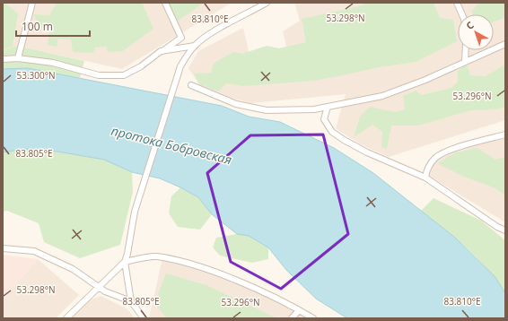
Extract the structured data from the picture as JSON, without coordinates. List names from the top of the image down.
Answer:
{
  "water": ["протока Бобровская"],
  "scale_bar": "100 m",
  "north": "top left",
  "coordinates": [
    "53.298°N",
    "83.810°E",
    "53.300°N",
    "53.296°N",
    "83.805°E"
  ]
}
